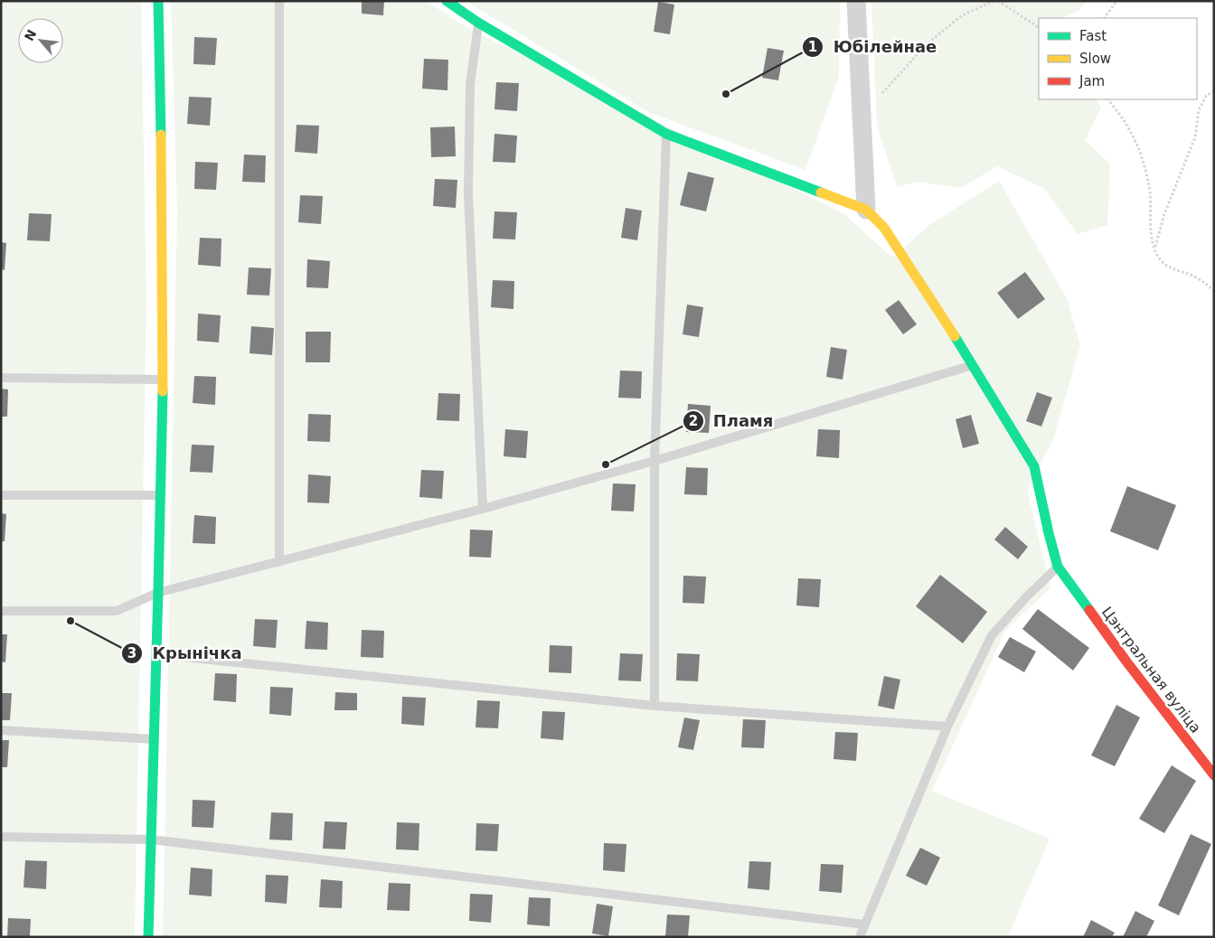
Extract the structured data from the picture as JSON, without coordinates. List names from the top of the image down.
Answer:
{
  "streets": {
    "street": ["Цэнтральная вуліца"]
  },
  "places": ["Юбілейнае", "Пламя", "Крынічка"],
  "legend": ["Fast", "Slow", "Jam"],
  "north": "top left"
}
